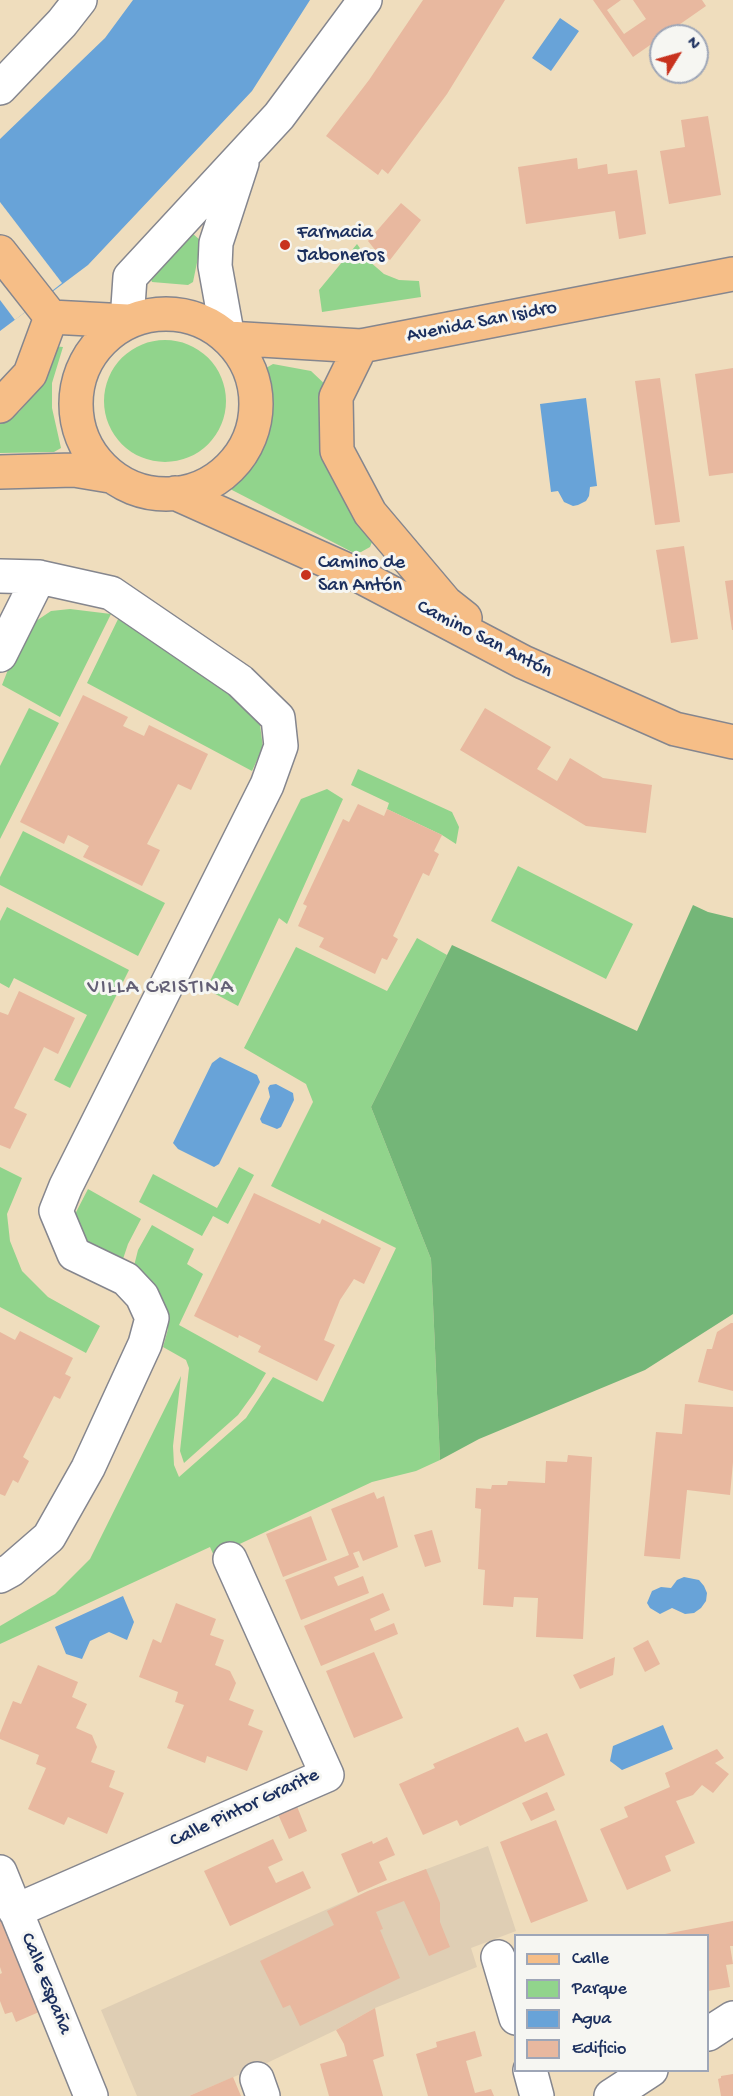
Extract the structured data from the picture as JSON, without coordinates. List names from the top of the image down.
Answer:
{
  "streets": {
    "main road": ["Avenida San Isidro", "Camino San Antón"],
    "street": ["Calle Pintor Grarite", "Calle España"]
  },
  "crossings": [
    ["Avenida San Isidro", "Camino San Antón"],
    ["Calle Pintor Grarite", "Calle España"]
  ],
  "districts": ["VILLA CRISTINA"],
  "places": ["Farmacia Jaboneros", "Camino de San Antón"],
  "legend": [
    "Calle",
    "Parque",
    "Agua",
    "Edificio"
  ],
  "north": "top right"
}
